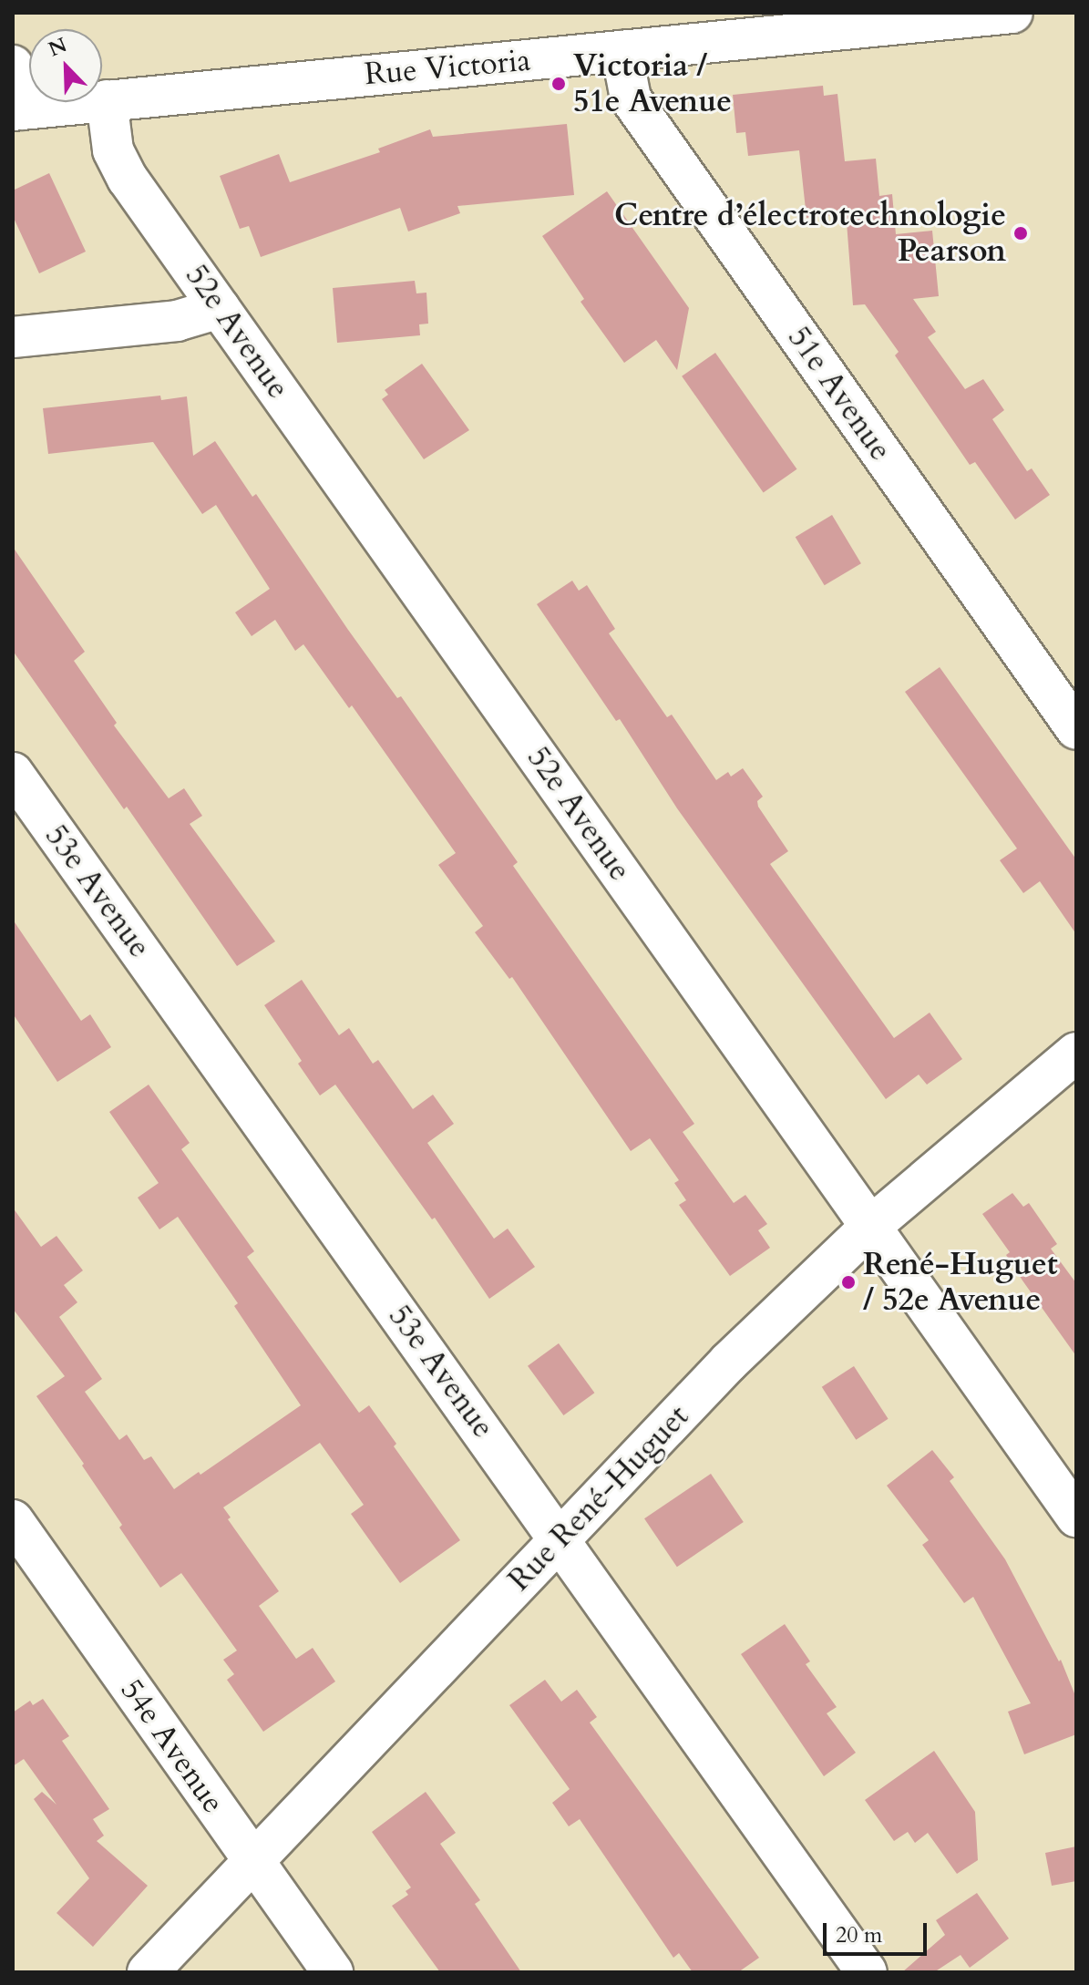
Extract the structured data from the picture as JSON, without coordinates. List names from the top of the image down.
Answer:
{
  "streets": {
    "street": [
      "Rue Victoria",
      "52e Avenue",
      "51e Avenue",
      "53e Avenue",
      "Rue René-Huguet",
      "54e Avenue"
    ]
  },
  "crossings": [
    ["Rue Victoria", "52e Avenue"],
    ["Rue Victoria", "51e Avenue"],
    ["52e Avenue", "Rue René-Huguet"],
    ["53e Avenue", "Rue René-Huguet"],
    ["Rue René-Huguet", "54e Avenue"]
  ],
  "places": ["Victoria / 51e Avenue", "Centre d’électrotechnologie Pearson", "René-Huguet / 52e Avenue"],
  "scale_bar": "20 m",
  "north": "top left"
}
